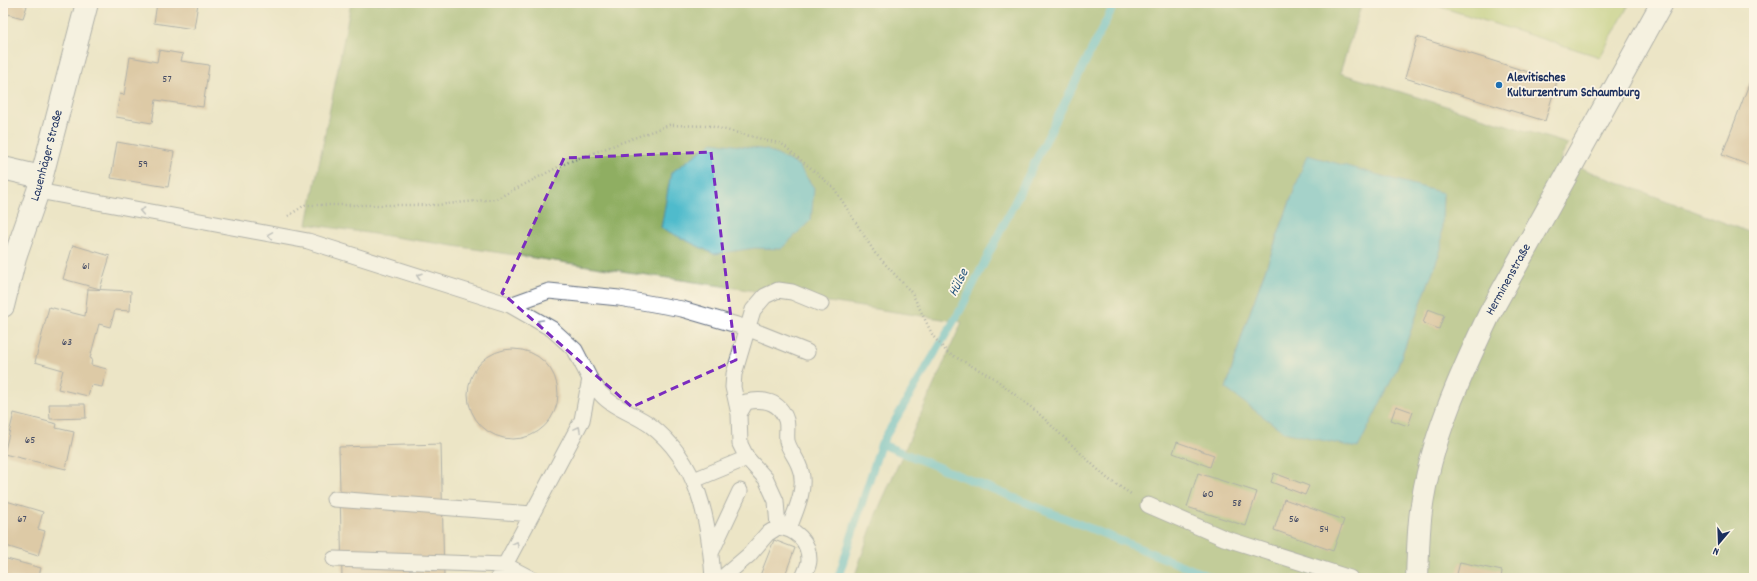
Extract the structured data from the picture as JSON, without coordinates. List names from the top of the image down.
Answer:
{
  "streets": {
    "street": ["Lauenhäger Straße", "Herminenstraße"]
  },
  "water": ["Hülse"],
  "places": ["Alevitisches Kulturzentrum Schaumburg"],
  "house_numbers": [
    "57",
    "59",
    "61",
    "63",
    "65",
    "60",
    "58",
    "67",
    "56",
    "54"
  ],
  "north": "bottom"
}
